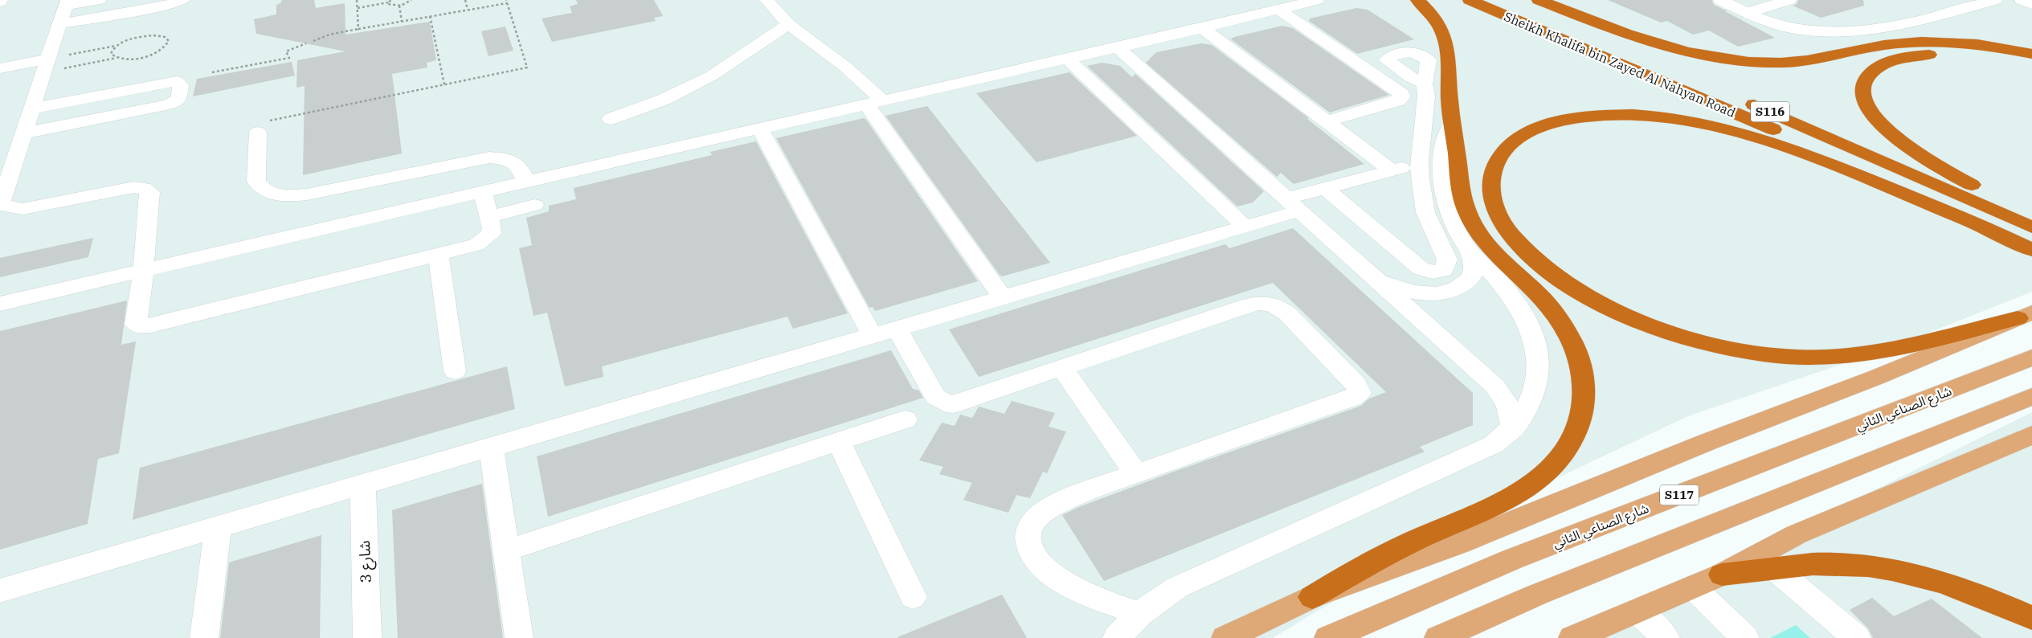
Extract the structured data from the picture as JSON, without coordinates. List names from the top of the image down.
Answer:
{
  "streets": {
    "highway": ["Sheikh Khalifa bin Zayed Al Nahyan Road", "S116"],
    "main road": ["شارع الصناعي الثاني", "S117"],
    "street": ["شارع 3"]
  }
}
